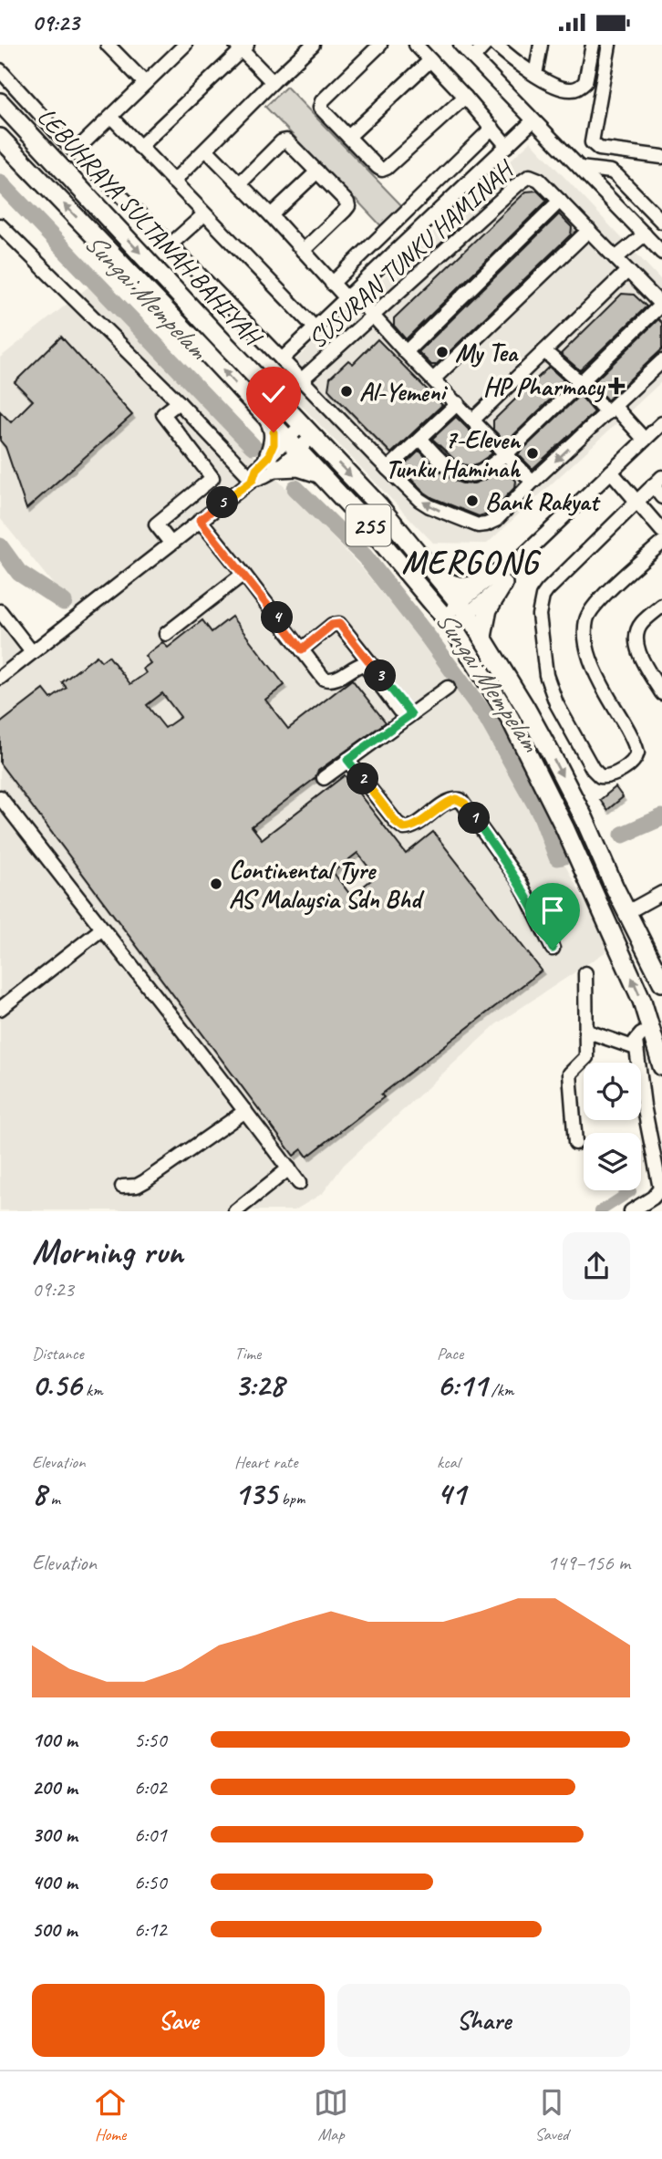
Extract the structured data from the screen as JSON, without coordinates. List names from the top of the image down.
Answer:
{
  "streets": {
    "main road": ["LEBUHRAYA SULTANAH BAHIYAH", "255"],
    "street": ["SUSURAN TUNKU HAMINAH"]
  },
  "districts": ["MERGONG"],
  "water": ["Sungai Mempelam"],
  "places": {
    "other": [
      "My Tea",
      "Al-Yemeni",
      "7-Eleven Tunku Haminah",
      "Bank Rakyat",
      "Continental Tyre AS Malaysia Sdn Bhd"
    ],
    "health": ["HP Pharmacy"]
  },
  "page": {
    "status": "09:23",
    "pins": [
      "5",
      "4",
      "3",
      "2",
      "1"
    ],
    "heading": ["Morning run", "09:23"],
    "stats": [
      ["Distance", "0.56 km"],
      ["Time", "3:28"],
      ["Pace", "6:11 /km"],
      ["Elevation", "8 m"],
      ["Heart rate", "135 bpm"],
      ["kcal", "41"]
    ],
    "chart": ["Elevation", "149–156 m"],
    "list": [
      {
        "name": "100 m",
        "note": "5:50"
      },
      {
        "name": "200 m",
        "note": "6:02"
      },
      {
        "name": "300 m",
        "note": "6:01"
      },
      {
        "name": "400 m",
        "note": "6:50"
      },
      {
        "name": "500 m",
        "note": "6:12"
      }
    ],
    "buttons": ["Save", "Share"],
    "tabs": ["Home", "Map", "Saved"]
  }
}
